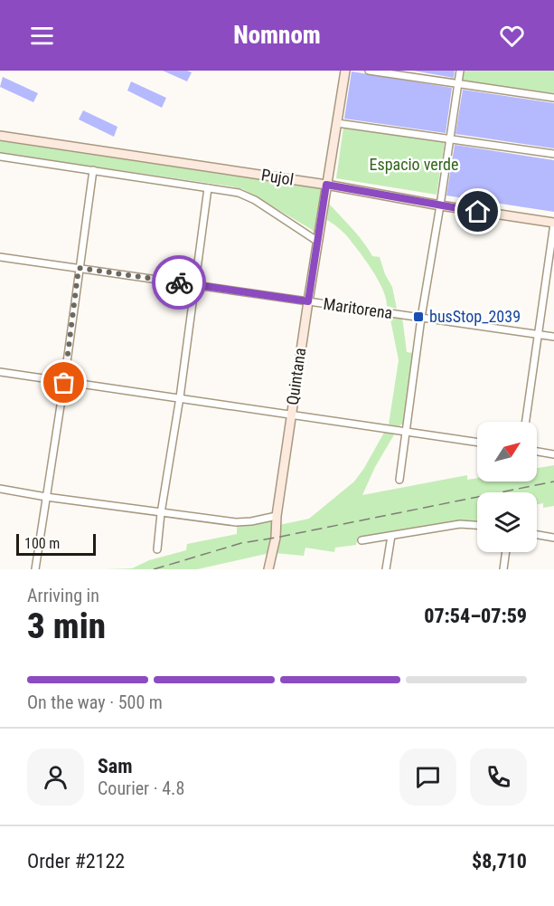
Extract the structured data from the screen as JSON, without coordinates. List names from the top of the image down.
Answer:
{
  "streets": {
    "main road": ["Pujol", "Quintana"],
    "street": ["Maritorena"]
  },
  "crossings": [
    ["Pujol", "Quintana"],
    ["Maritorena", "Quintana"]
  ],
  "parks": ["Espacio verde"],
  "places": {
    "transit": ["busStop_2039"]
  },
  "scale_bar": "100 m",
  "north": "top right",
  "page": {
    "header": "Nomnom",
    "scale": "100 m",
    "heading": ["3 min", "Arriving in", "07:54–07:59"],
    "panel": [
      "Sam",
      "Courier · 4.8",
      "Order #2122",
      "$8,710"
    ],
    "bar": "On the way · 500 m"
  }
}
